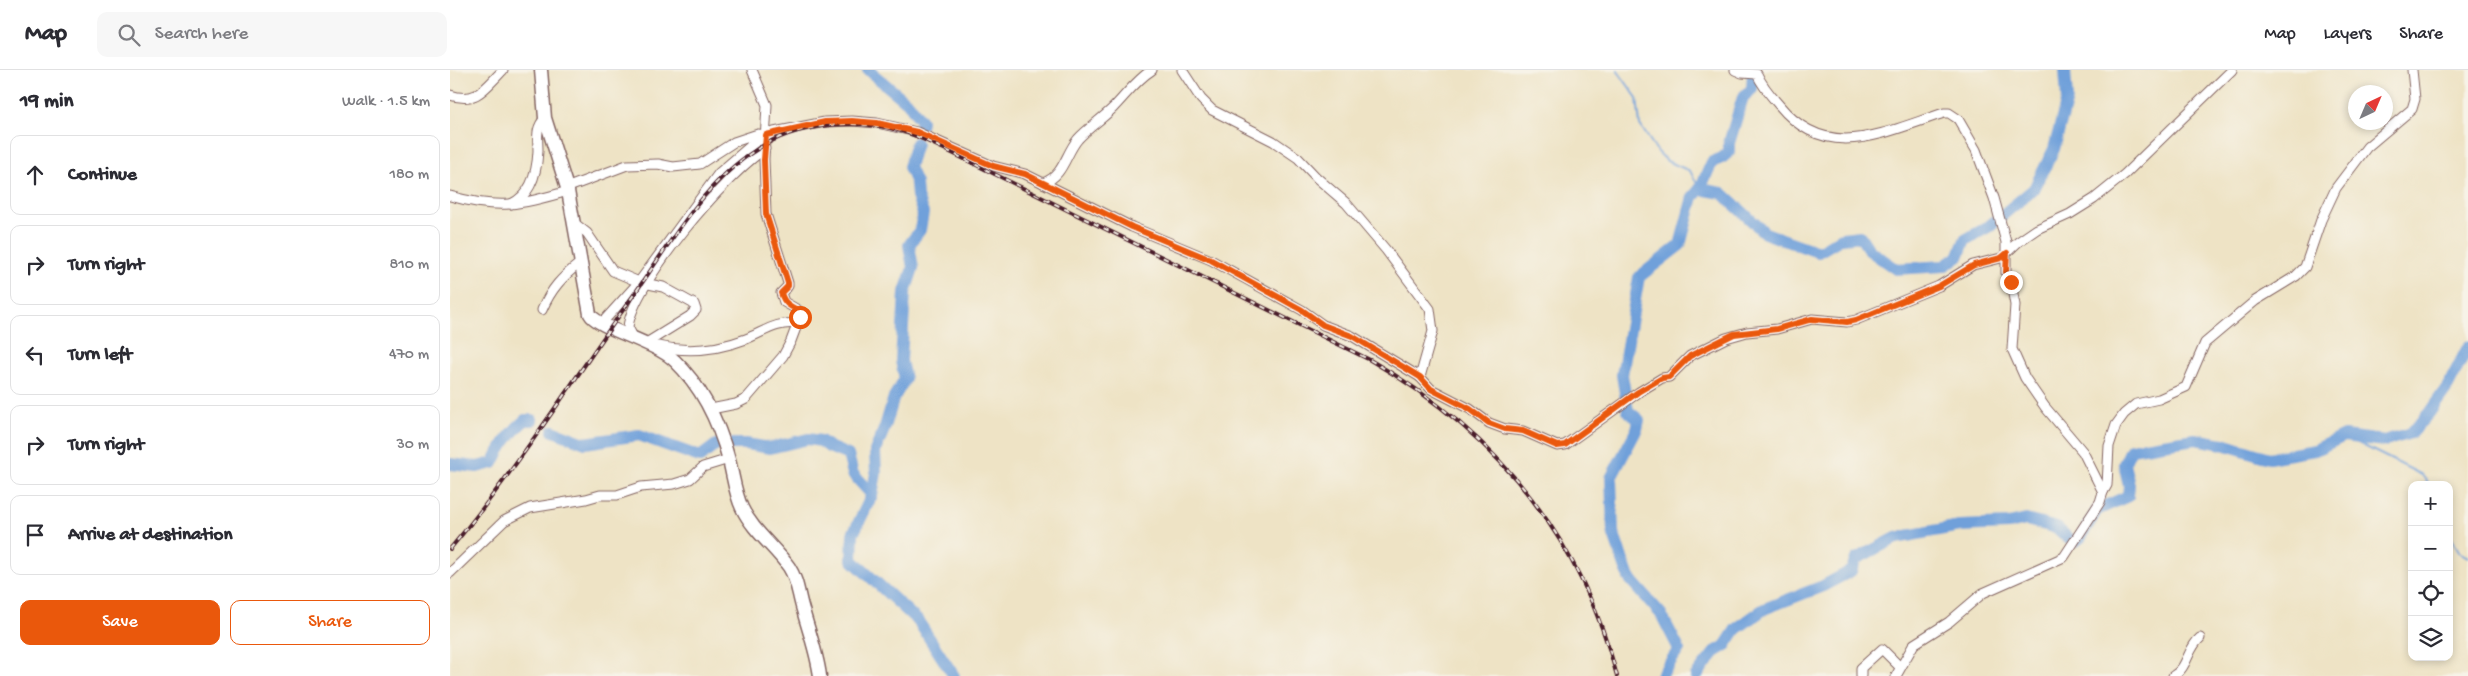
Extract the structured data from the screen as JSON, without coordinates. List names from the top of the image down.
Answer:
{
  "north": "top right",
  "page": {
    "header": "Map",
    "search": "Search here",
    "nav": ["Map", "Layers", "Share"],
    "heading": ["19 min", "Walk · 1.5 km"],
    "list": [
      ["Continue", "180 m"],
      ["Turn right", "810 m"],
      ["Turn left", "470 m"],
      ["Turn right", "30 m"],
      "Arrive at destination"
    ],
    "map_buttons": ["+", "−"],
    "buttons": ["Save", "Share"]
  }
}
